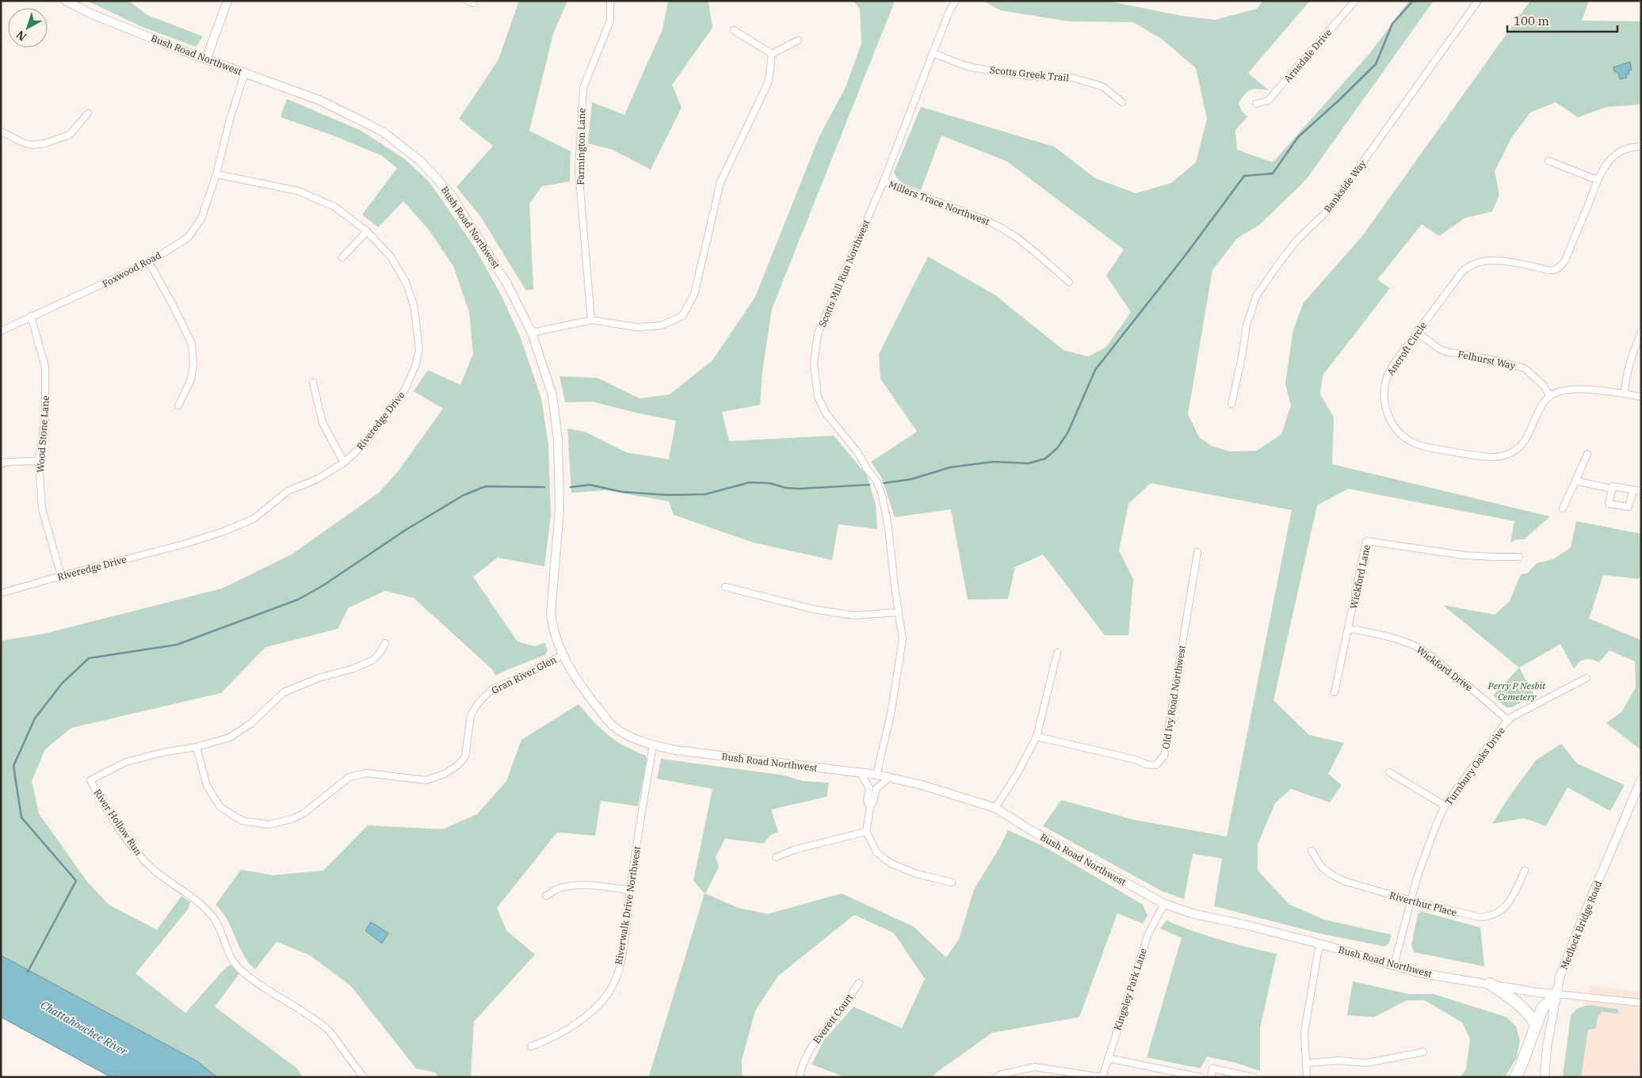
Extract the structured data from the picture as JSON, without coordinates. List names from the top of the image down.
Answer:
{
  "streets": {
    "street": [
      "Bush Road Northwest",
      "Arnsdale Drive",
      "Scotts Greek Trail",
      "Farmington Lane",
      "Bankside Way",
      "Millers Trace Northwest",
      "Foxwood Road",
      "Scotts Mill Run Northwest",
      "Ancroft Circle",
      "Felhurst Way",
      "Riveredge Drive",
      "Wood Stone Lane",
      "Wickford Lane",
      "Wickford Drive",
      "Gran River Glen",
      "Old Ivy Road Northwest",
      "Turnbury Oaks Drive",
      "River Hollow Run",
      "Riverthur Place",
      "Riverwalk Drive Northwest",
      "Medlock Bridge Road",
      "Kingsley Park Lane",
      "Everett Court"
    ]
  },
  "crossings": [
    ["Bush Road Northwest", "Foxwood Road"],
    ["Bush Road Northwest", "Scotts Mill Run Northwest"],
    ["Bush Road Northwest", "Gran River Glen"],
    ["Bush Road Northwest", "Turnbury Oaks Drive"],
    ["Bush Road Northwest", "Riverwalk Drive Northwest"],
    ["Bush Road Northwest", "Medlock Bridge Road"],
    ["Bush Road Northwest", "Kingsley Park Lane"],
    ["Scotts Greek Trail", "Scotts Mill Run Northwest"],
    ["Millers Trace Northwest", "Scotts Mill Run Northwest"],
    ["Foxwood Road", "Riveredge Drive"],
    ["Foxwood Road", "Wood Stone Lane"],
    ["Ancroft Circle", "Felhurst Way"],
    ["Riveredge Drive", "Wood Stone Lane"],
    ["Wickford Lane", "Wickford Drive"],
    ["Wickford Drive", "Turnbury Oaks Drive"],
    ["Gran River Glen", "River Hollow Run"],
    ["Turnbury Oaks Drive", "Riverthur Place"]
  ],
  "water": ["Chattahoochee River"],
  "parks": ["Perry P Nesbit Cemetery"],
  "scale_bar": "100 m",
  "north": "bottom left"
}
